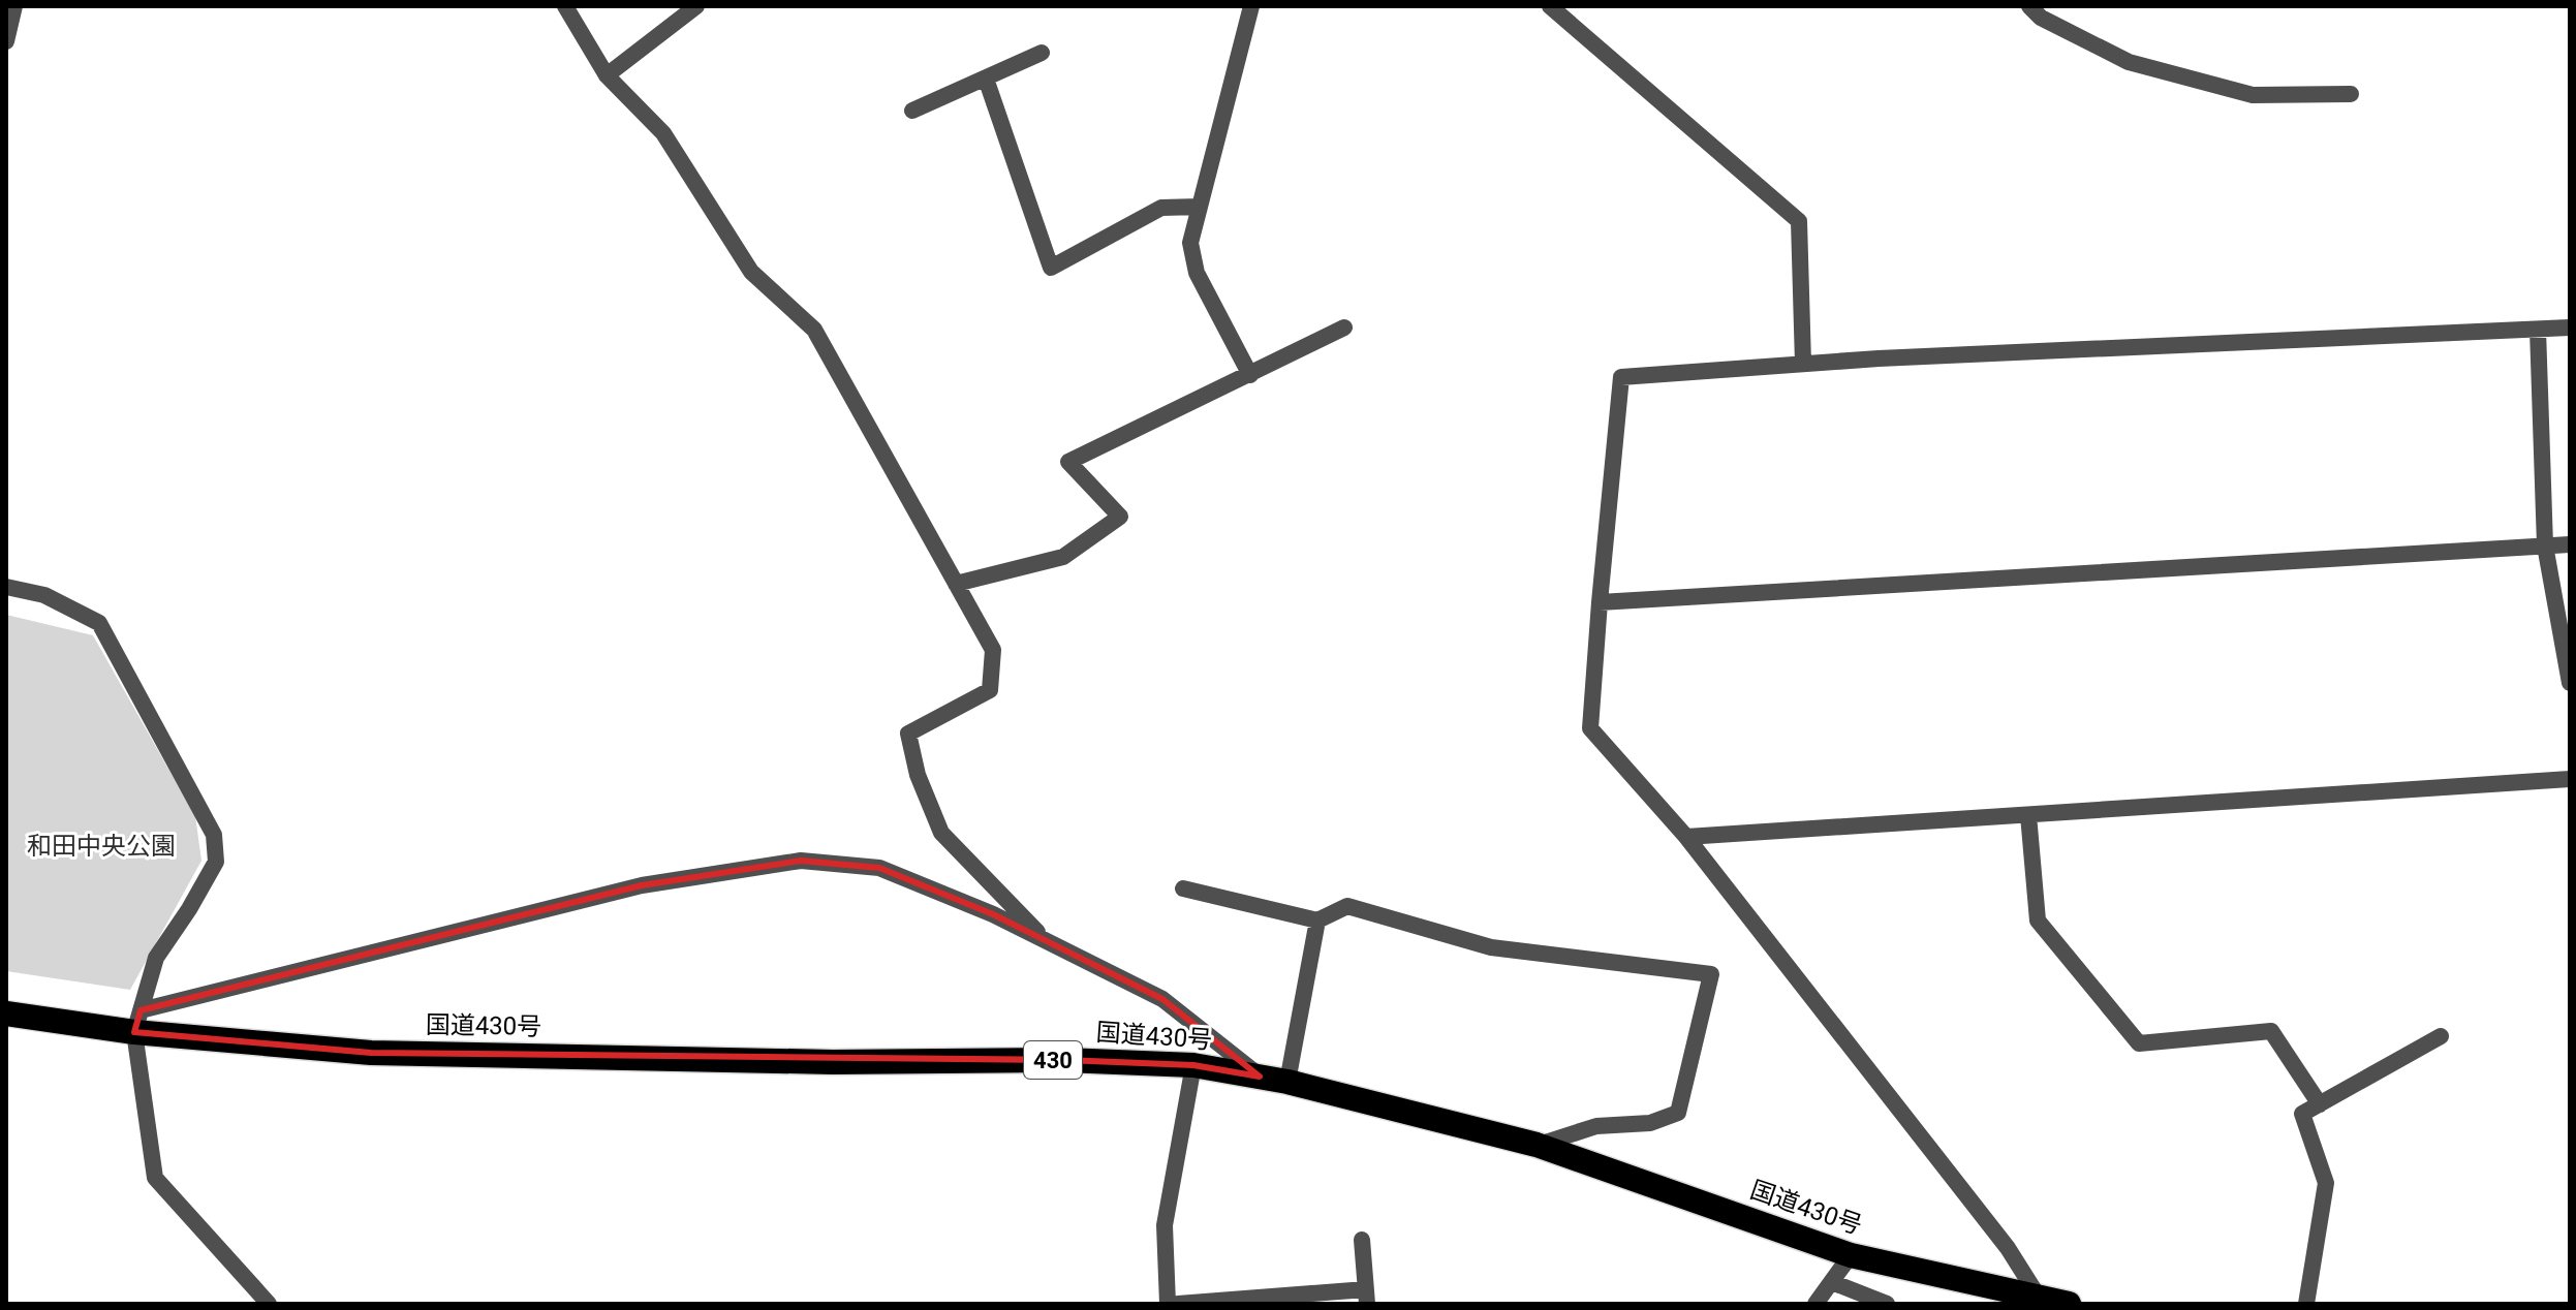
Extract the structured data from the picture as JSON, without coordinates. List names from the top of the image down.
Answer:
{
  "streets": {
    "highway": ["国道430号", "430"]
  },
  "parks": ["和田中央公園"]
}
